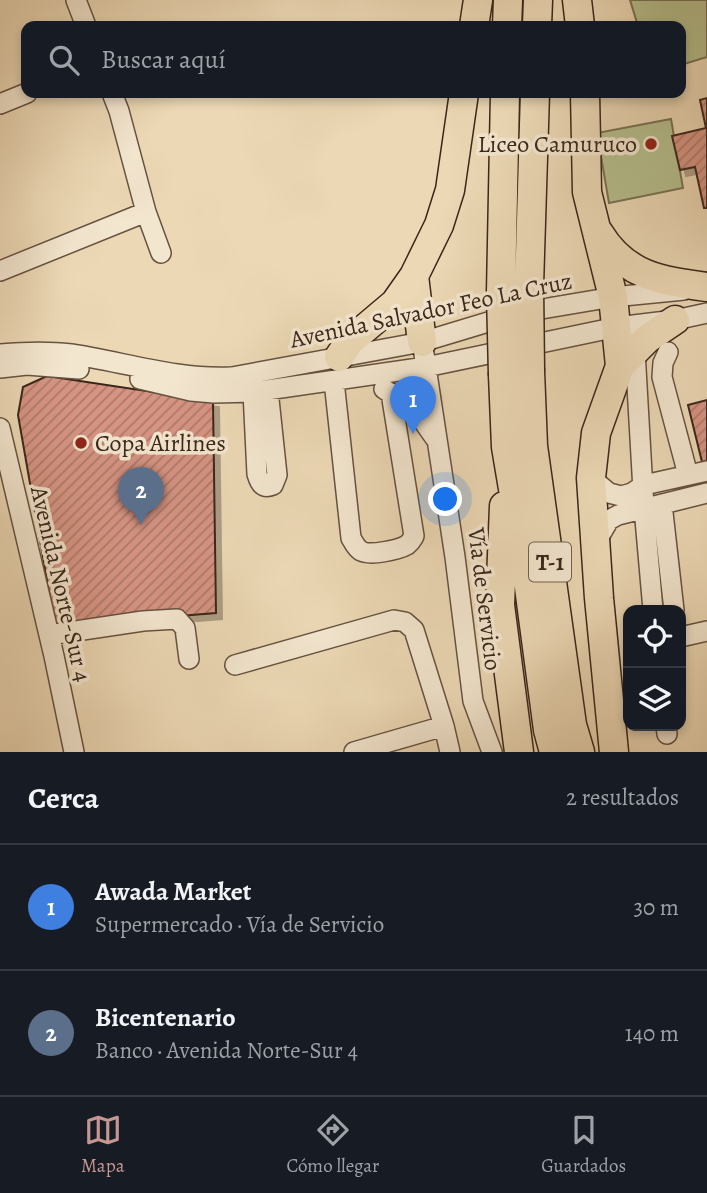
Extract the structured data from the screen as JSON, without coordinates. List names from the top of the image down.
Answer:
{
  "streets": {
    "highway": ["T-1"],
    "street": ["Avenida Salvador Feo La Cruz", "Avenida Norte-Sur 4", "Vía de Servicio"]
  },
  "crossings": [
    ["Avenida Salvador Feo La Cruz", "Vía de Servicio"]
  ],
  "places": ["Liceo Camuruco", "Copa Airlines"],
  "page": {
    "search": "Buscar aquí",
    "pins": ["1", "2"],
    "heading": ["Cerca", "2 resultados"],
    "list": [
      {
        "mark": "1",
        "name": "Awada Market",
        "note": "Supermercado · Vía de Servicio",
        "value": "30 m"
      },
      {
        "mark": "2",
        "name": "Bicentenario",
        "note": "Banco · Avenida Norte-Sur 4",
        "value": "140 m"
      }
    ],
    "nav": ["Mapa", "Cómo llegar", "Guardados"]
  }
}
